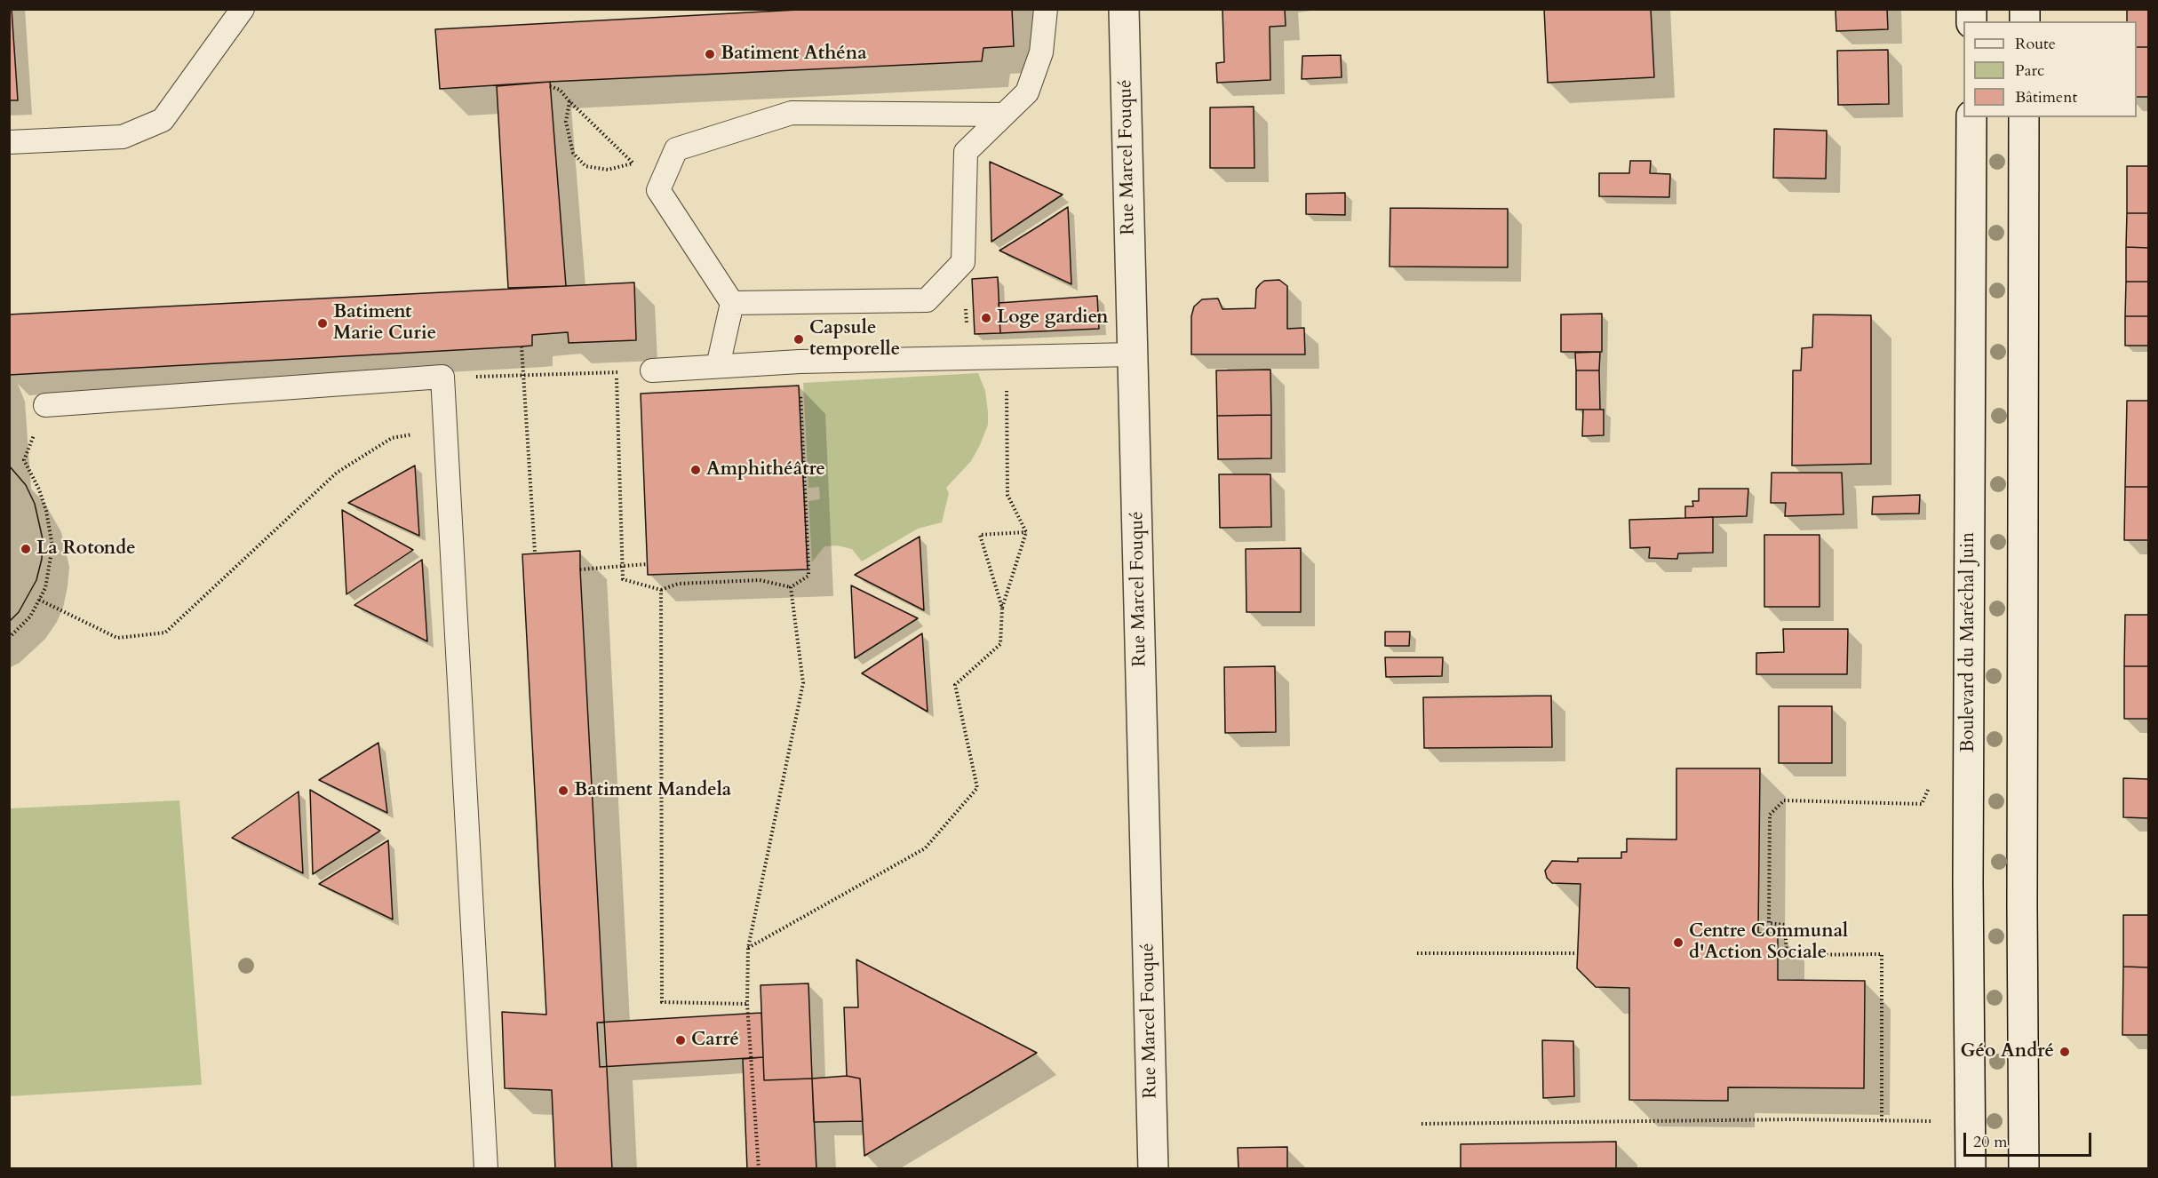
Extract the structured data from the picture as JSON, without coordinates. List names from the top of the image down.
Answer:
{
  "streets": {
    "main road": ["Rue Marcel Fouqué", "Boulevard du Maréchal Juin"]
  },
  "places": [
    "Batiment Athéna",
    "Loge gardien",
    "Batiment Marie Curie",
    "Capsule temporelle",
    "Amphithéâtre",
    "La Rotonde",
    "Batiment Mandela",
    "Centre Communal d'Action Sociale",
    "Carré",
    "Géo André"
  ],
  "legend": ["Route", "Parc", "Bâtiment"],
  "scale_bar": "20 m"
}
